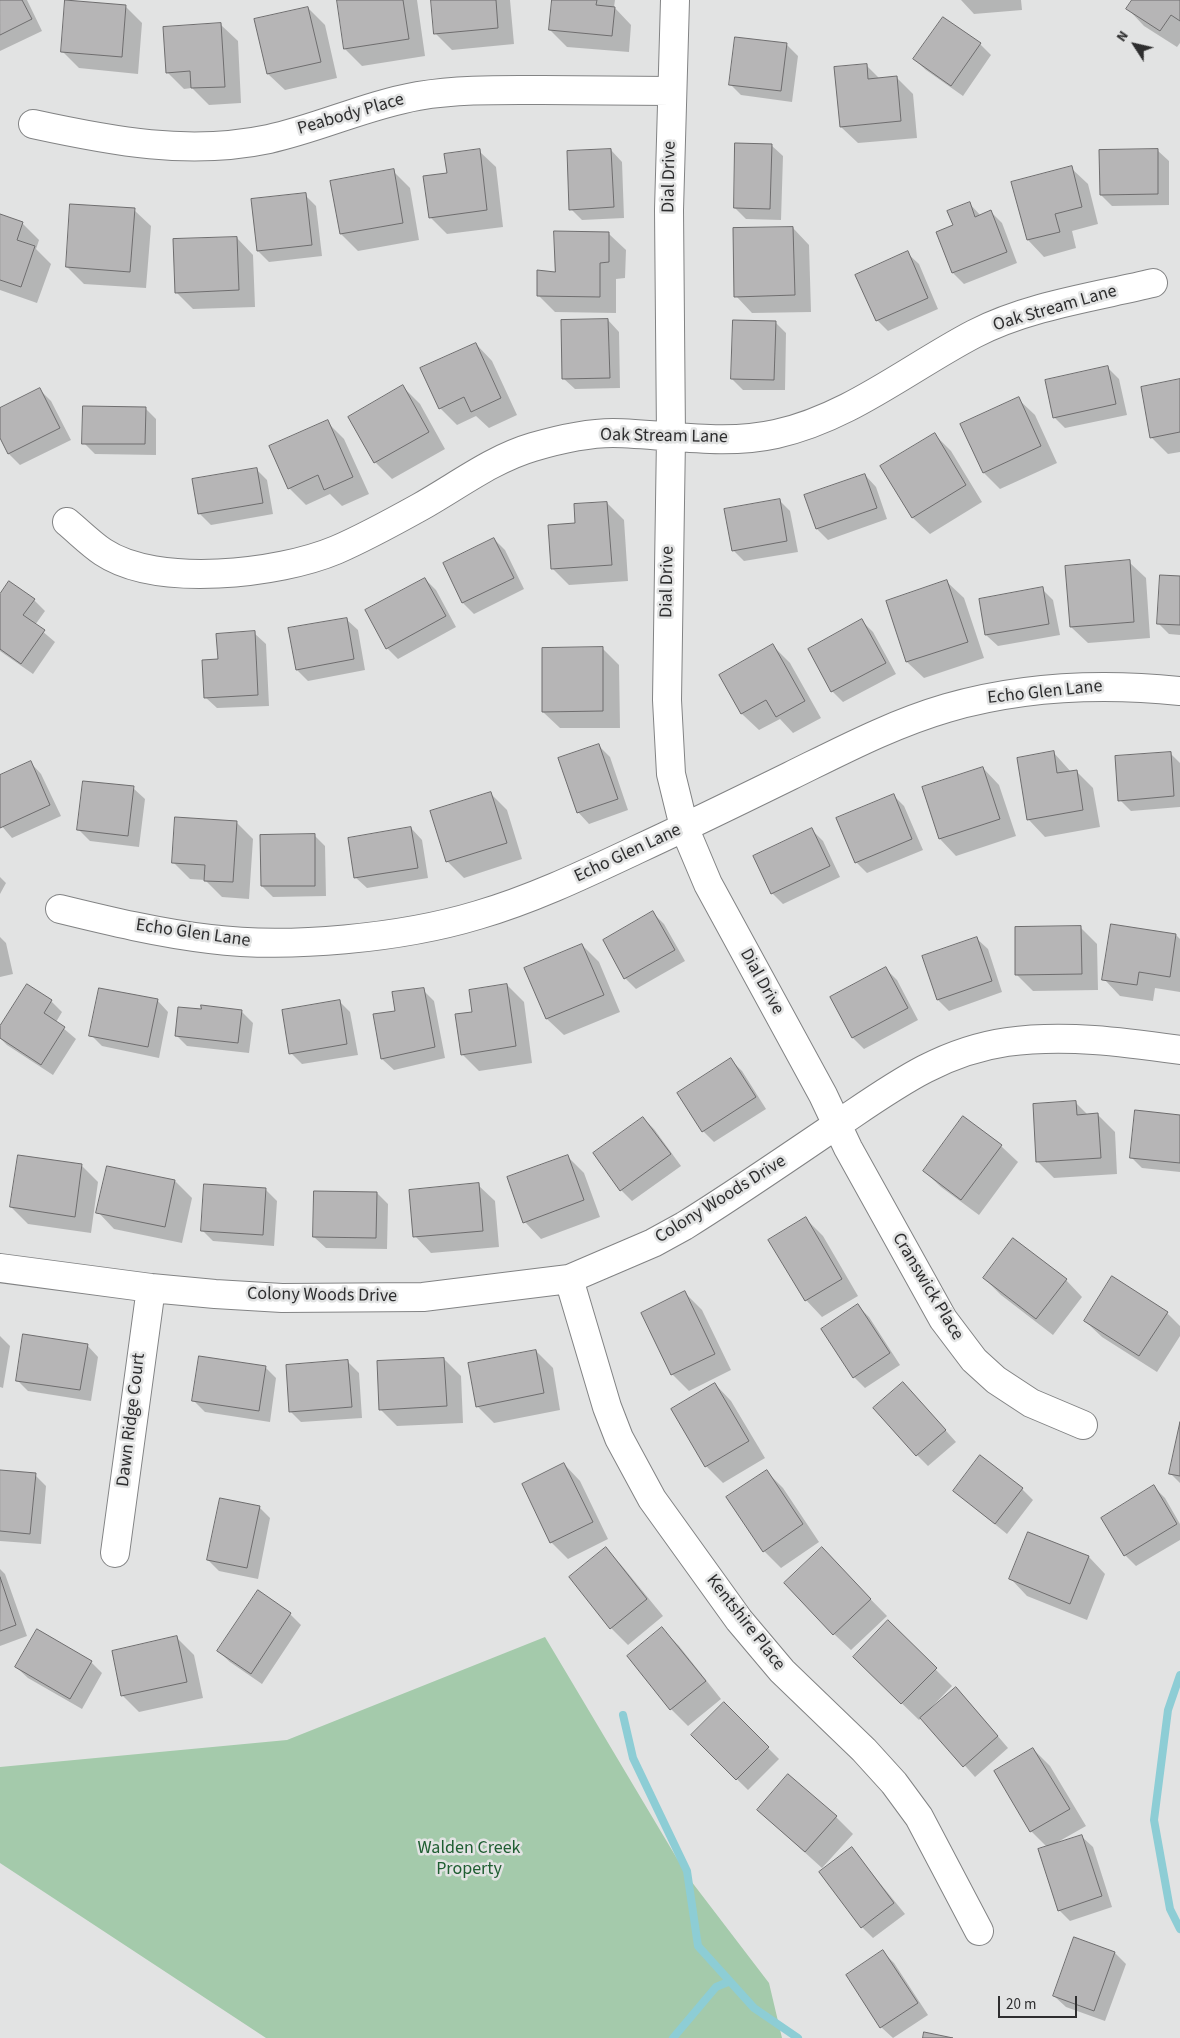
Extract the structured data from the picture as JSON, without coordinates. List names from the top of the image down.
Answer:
{
  "streets": {
    "street": [
      "Peabody Place",
      "Dial Drive",
      "Oak Stream Lane",
      "Echo Glen Lane",
      "Colony Woods Drive",
      "Cranswick Place",
      "Dawn Ridge Court",
      "Kentshire Place"
    ]
  },
  "crossings": [
    ["Peabody Place", "Dial Drive"],
    ["Dial Drive", "Oak Stream Lane"],
    ["Dial Drive", "Echo Glen Lane"],
    ["Dial Drive", "Colony Woods Drive"],
    ["Dial Drive", "Cranswick Place"],
    ["Colony Woods Drive", "Cranswick Place"],
    ["Colony Woods Drive", "Dawn Ridge Court"],
    ["Colony Woods Drive", "Kentshire Place"]
  ],
  "parks": ["Walden Creek Property"],
  "scale_bar": "20 m",
  "north": "top left"
}
